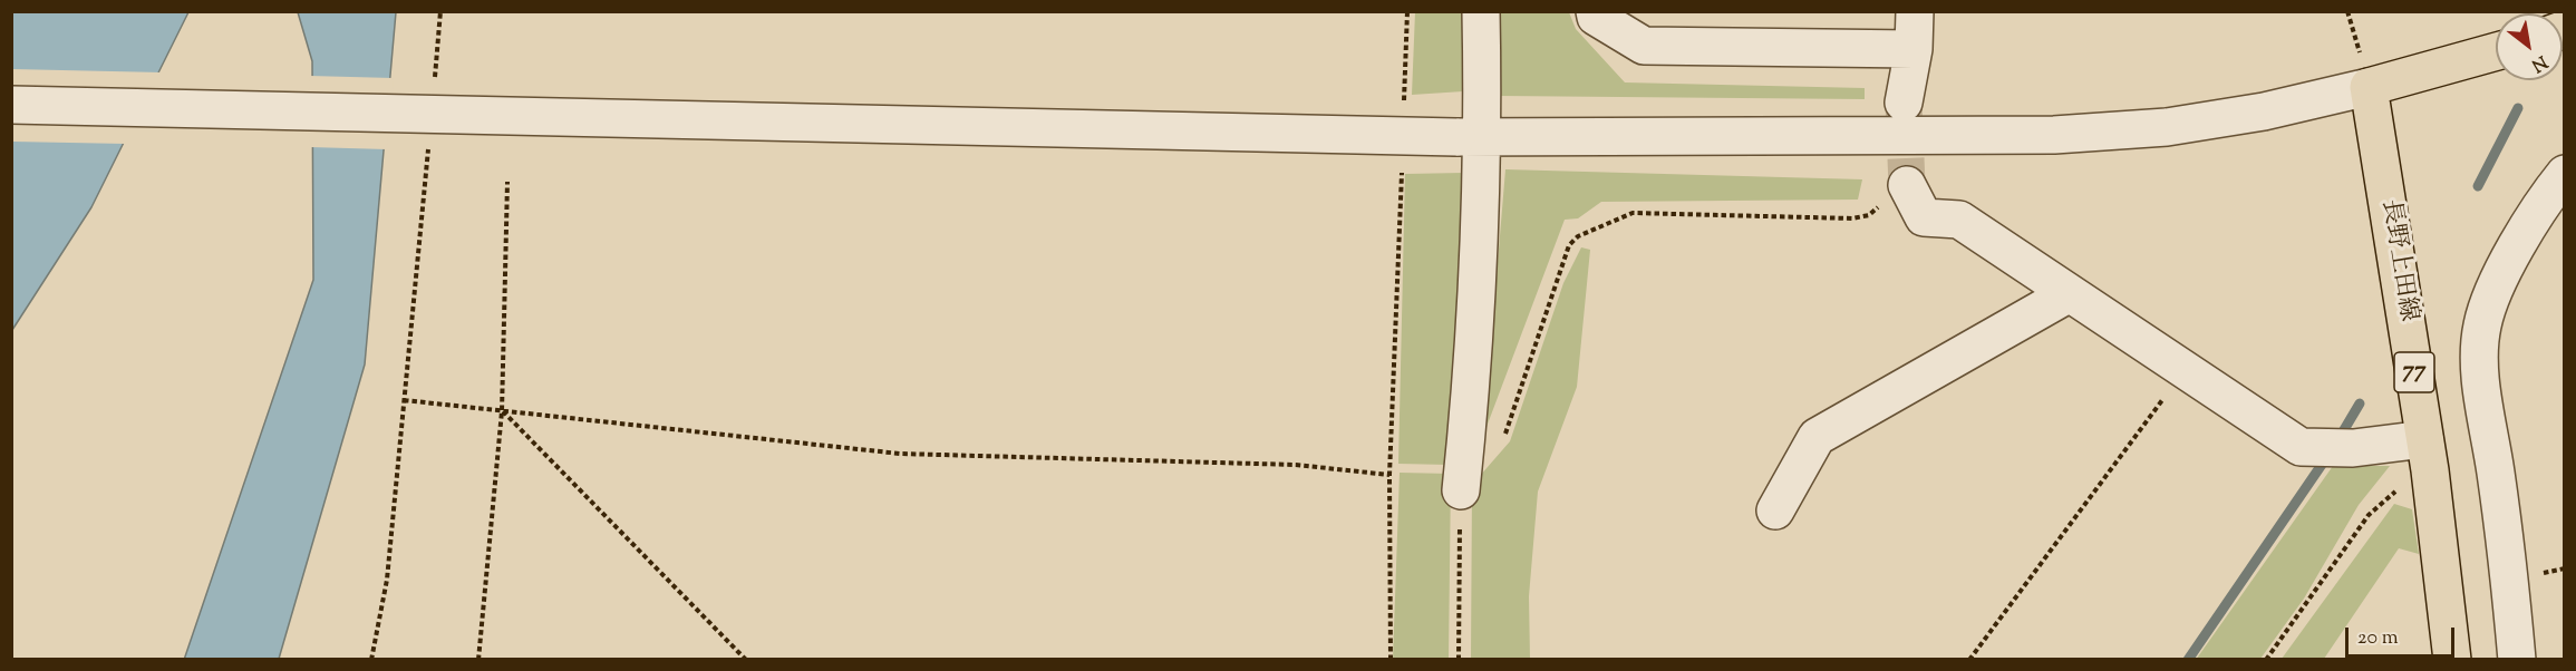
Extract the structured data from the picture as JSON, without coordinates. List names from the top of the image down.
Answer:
{
  "streets": {
    "main road": ["長野上田線", "77"]
  },
  "scale_bar": "20 m",
  "north": "bottom right"
}
